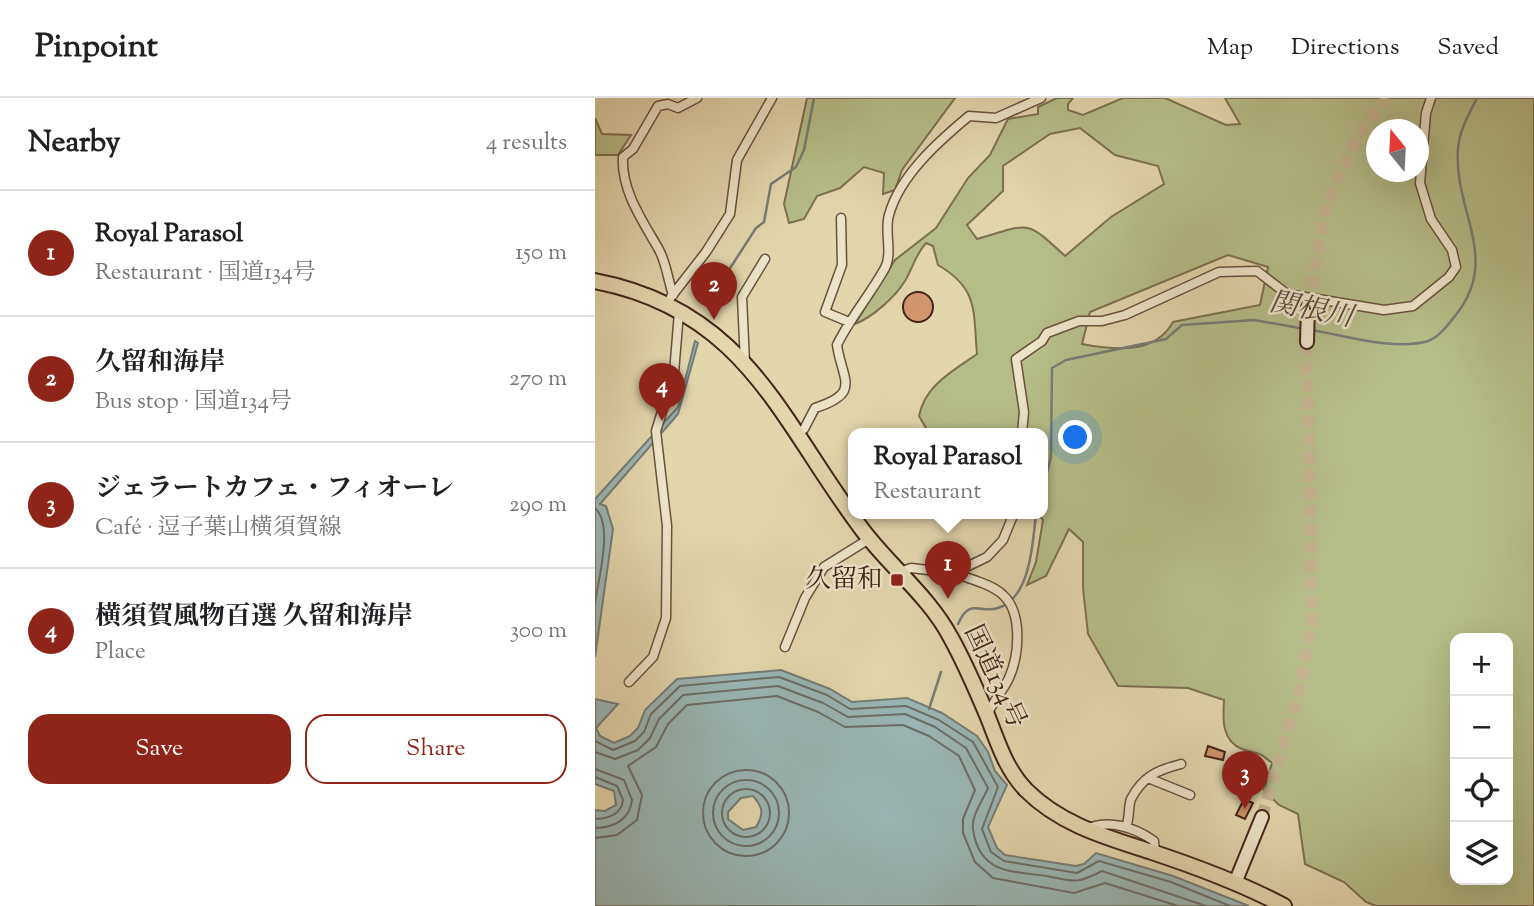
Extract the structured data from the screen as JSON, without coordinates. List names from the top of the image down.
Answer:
{
  "streets": {
    "highway": ["国道134号"]
  },
  "water": ["関根川"],
  "places": {
    "transit": ["久留和"]
  },
  "north": "top",
  "page": {
    "header": "Pinpoint",
    "nav": ["Map", "Directions", "Saved"],
    "heading": ["Nearby", "4 results"],
    "list": [
      {
        "mark": "1",
        "name": "Royal Parasol",
        "note": "Restaurant · 国道134号",
        "value": "150 m"
      },
      {
        "mark": "2",
        "name": "久留和海岸",
        "note": "Bus stop · 国道134号",
        "value": "270 m"
      },
      {
        "mark": "3",
        "name": "ジェラートカフェ・フィオーレ",
        "note": "Café · 逗子葉山横須賀線",
        "value": "290 m"
      },
      {
        "mark": "4",
        "name": "横須賀風物百選 久留和海岸",
        "note": "Place",
        "value": "300 m"
      }
    ],
    "pins": [
      "2",
      "4",
      "1",
      "3"
    ],
    "popup": ["Royal Parasol", "Restaurant"],
    "map_buttons": ["+", "−"],
    "buttons": ["Save", "Share"]
  }
}
